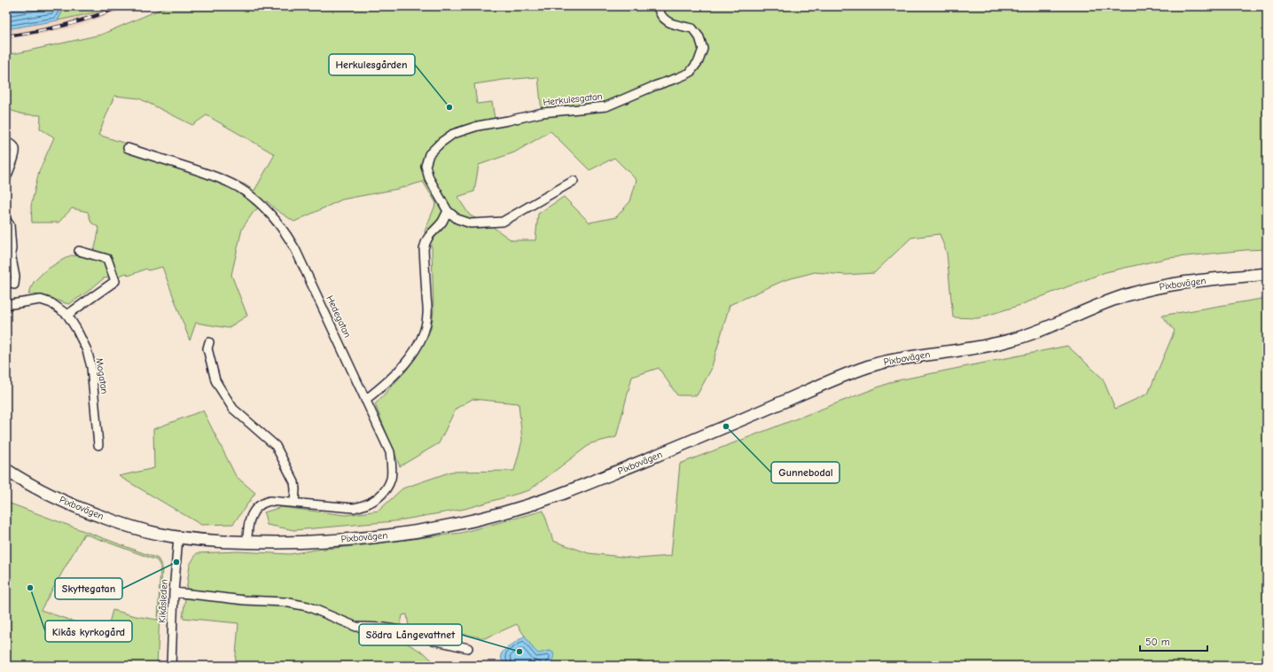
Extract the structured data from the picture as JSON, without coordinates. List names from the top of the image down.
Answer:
{
  "streets": {
    "street": [
      "Herkulesgatan",
      "Pixbovägen",
      "Hedegatan",
      "Mogatan",
      "Kikåsleden"
    ]
  },
  "crossings": [
    ["Pixbovägen", "Hedegatan"],
    ["Pixbovägen", "Kikåsleden"]
  ],
  "places": [
    "Herkulesgården",
    "Gunnebodal",
    "Skyttegatan",
    "Kikås kyrkogård",
    "Södra Långevattnet"
  ],
  "scale_bar": "50 m"
}
